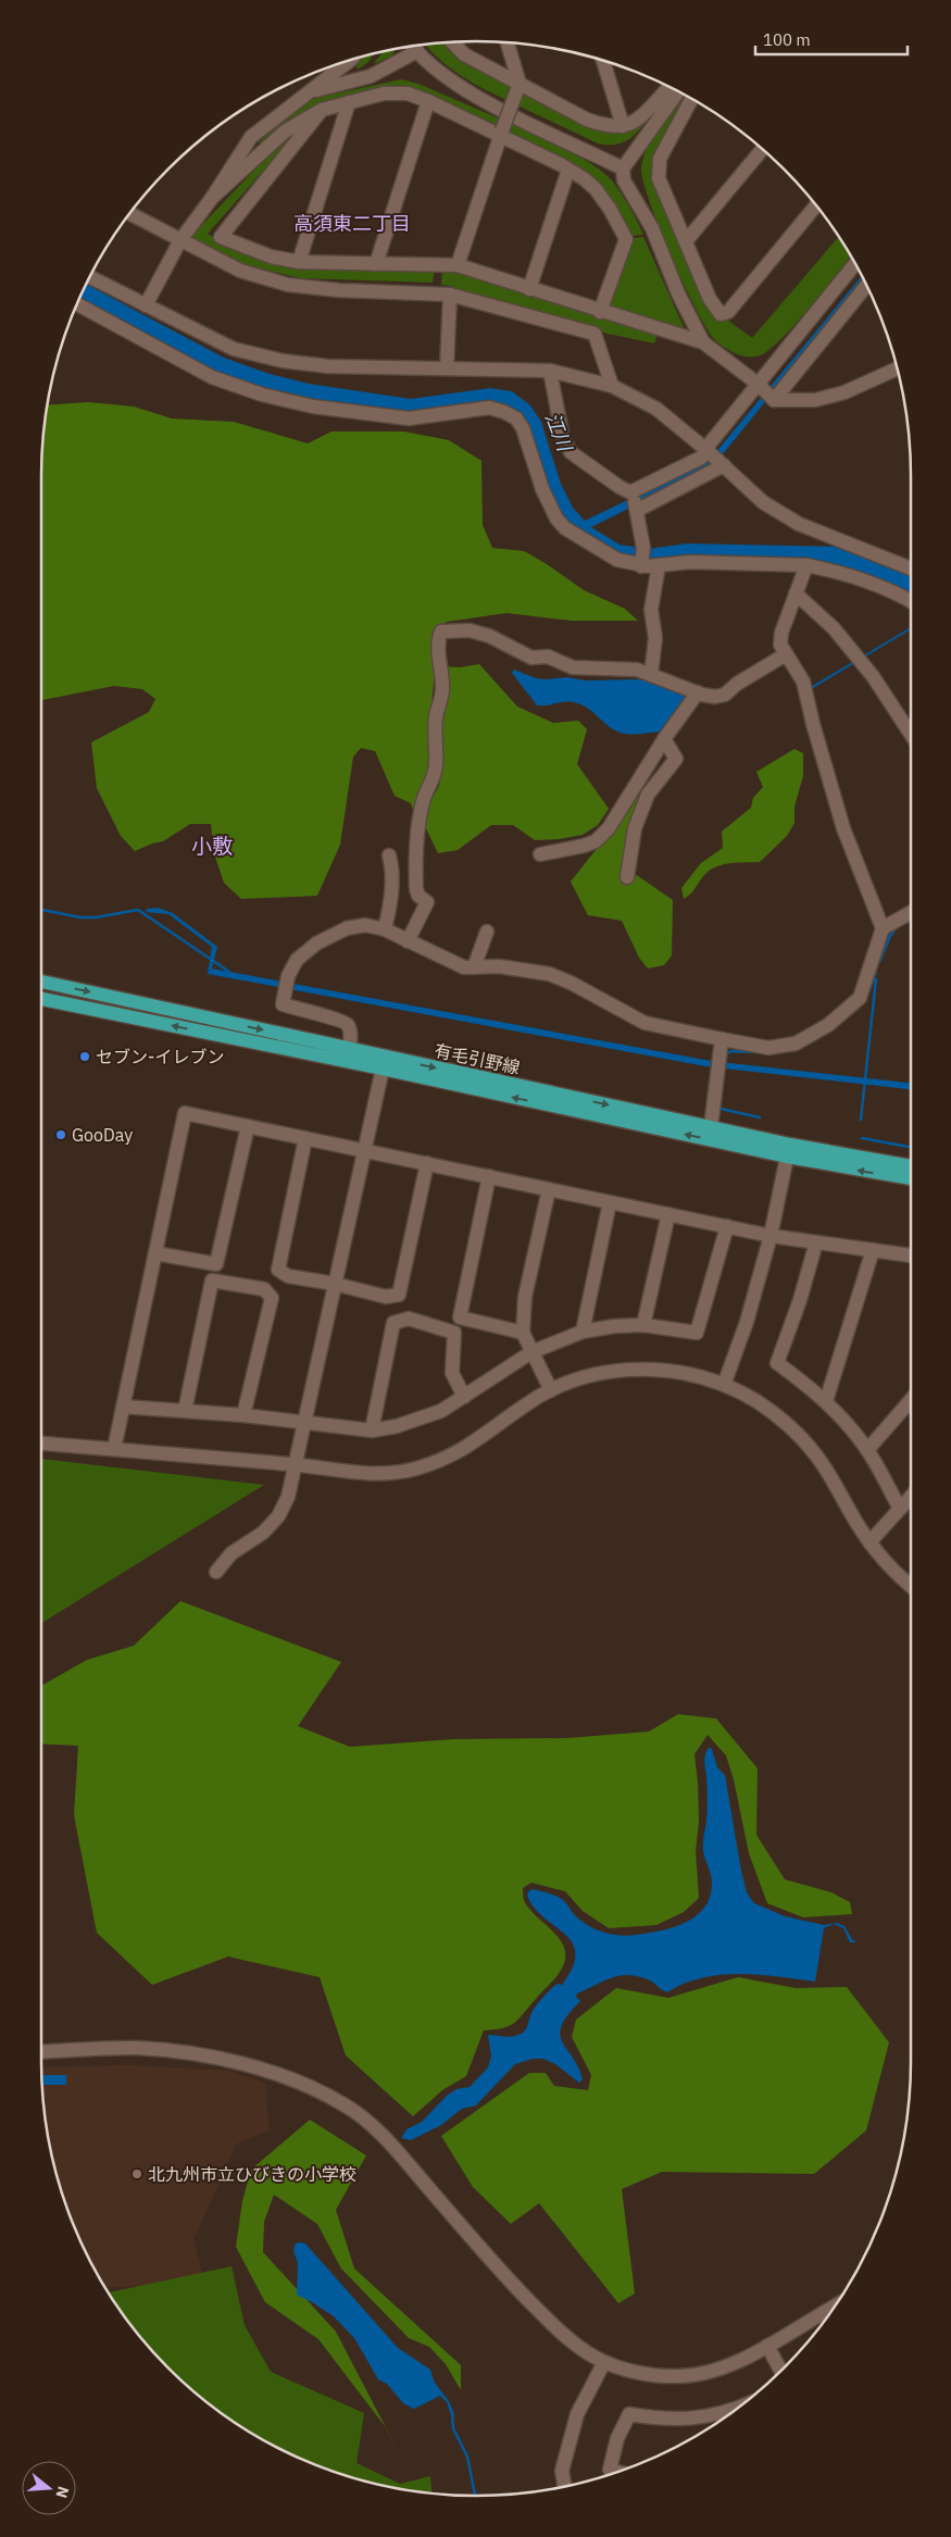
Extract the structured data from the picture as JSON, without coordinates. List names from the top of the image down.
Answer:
{
  "streets": {
    "main road": ["有毛引野線"]
  },
  "districts": ["高須東二丁目", "小敷"],
  "water": ["江川"],
  "places": ["セブン-イレブン", "GooDay", "北九州市立ひびきの小学校"],
  "scale_bar": "100 m",
  "north": "right"
}
